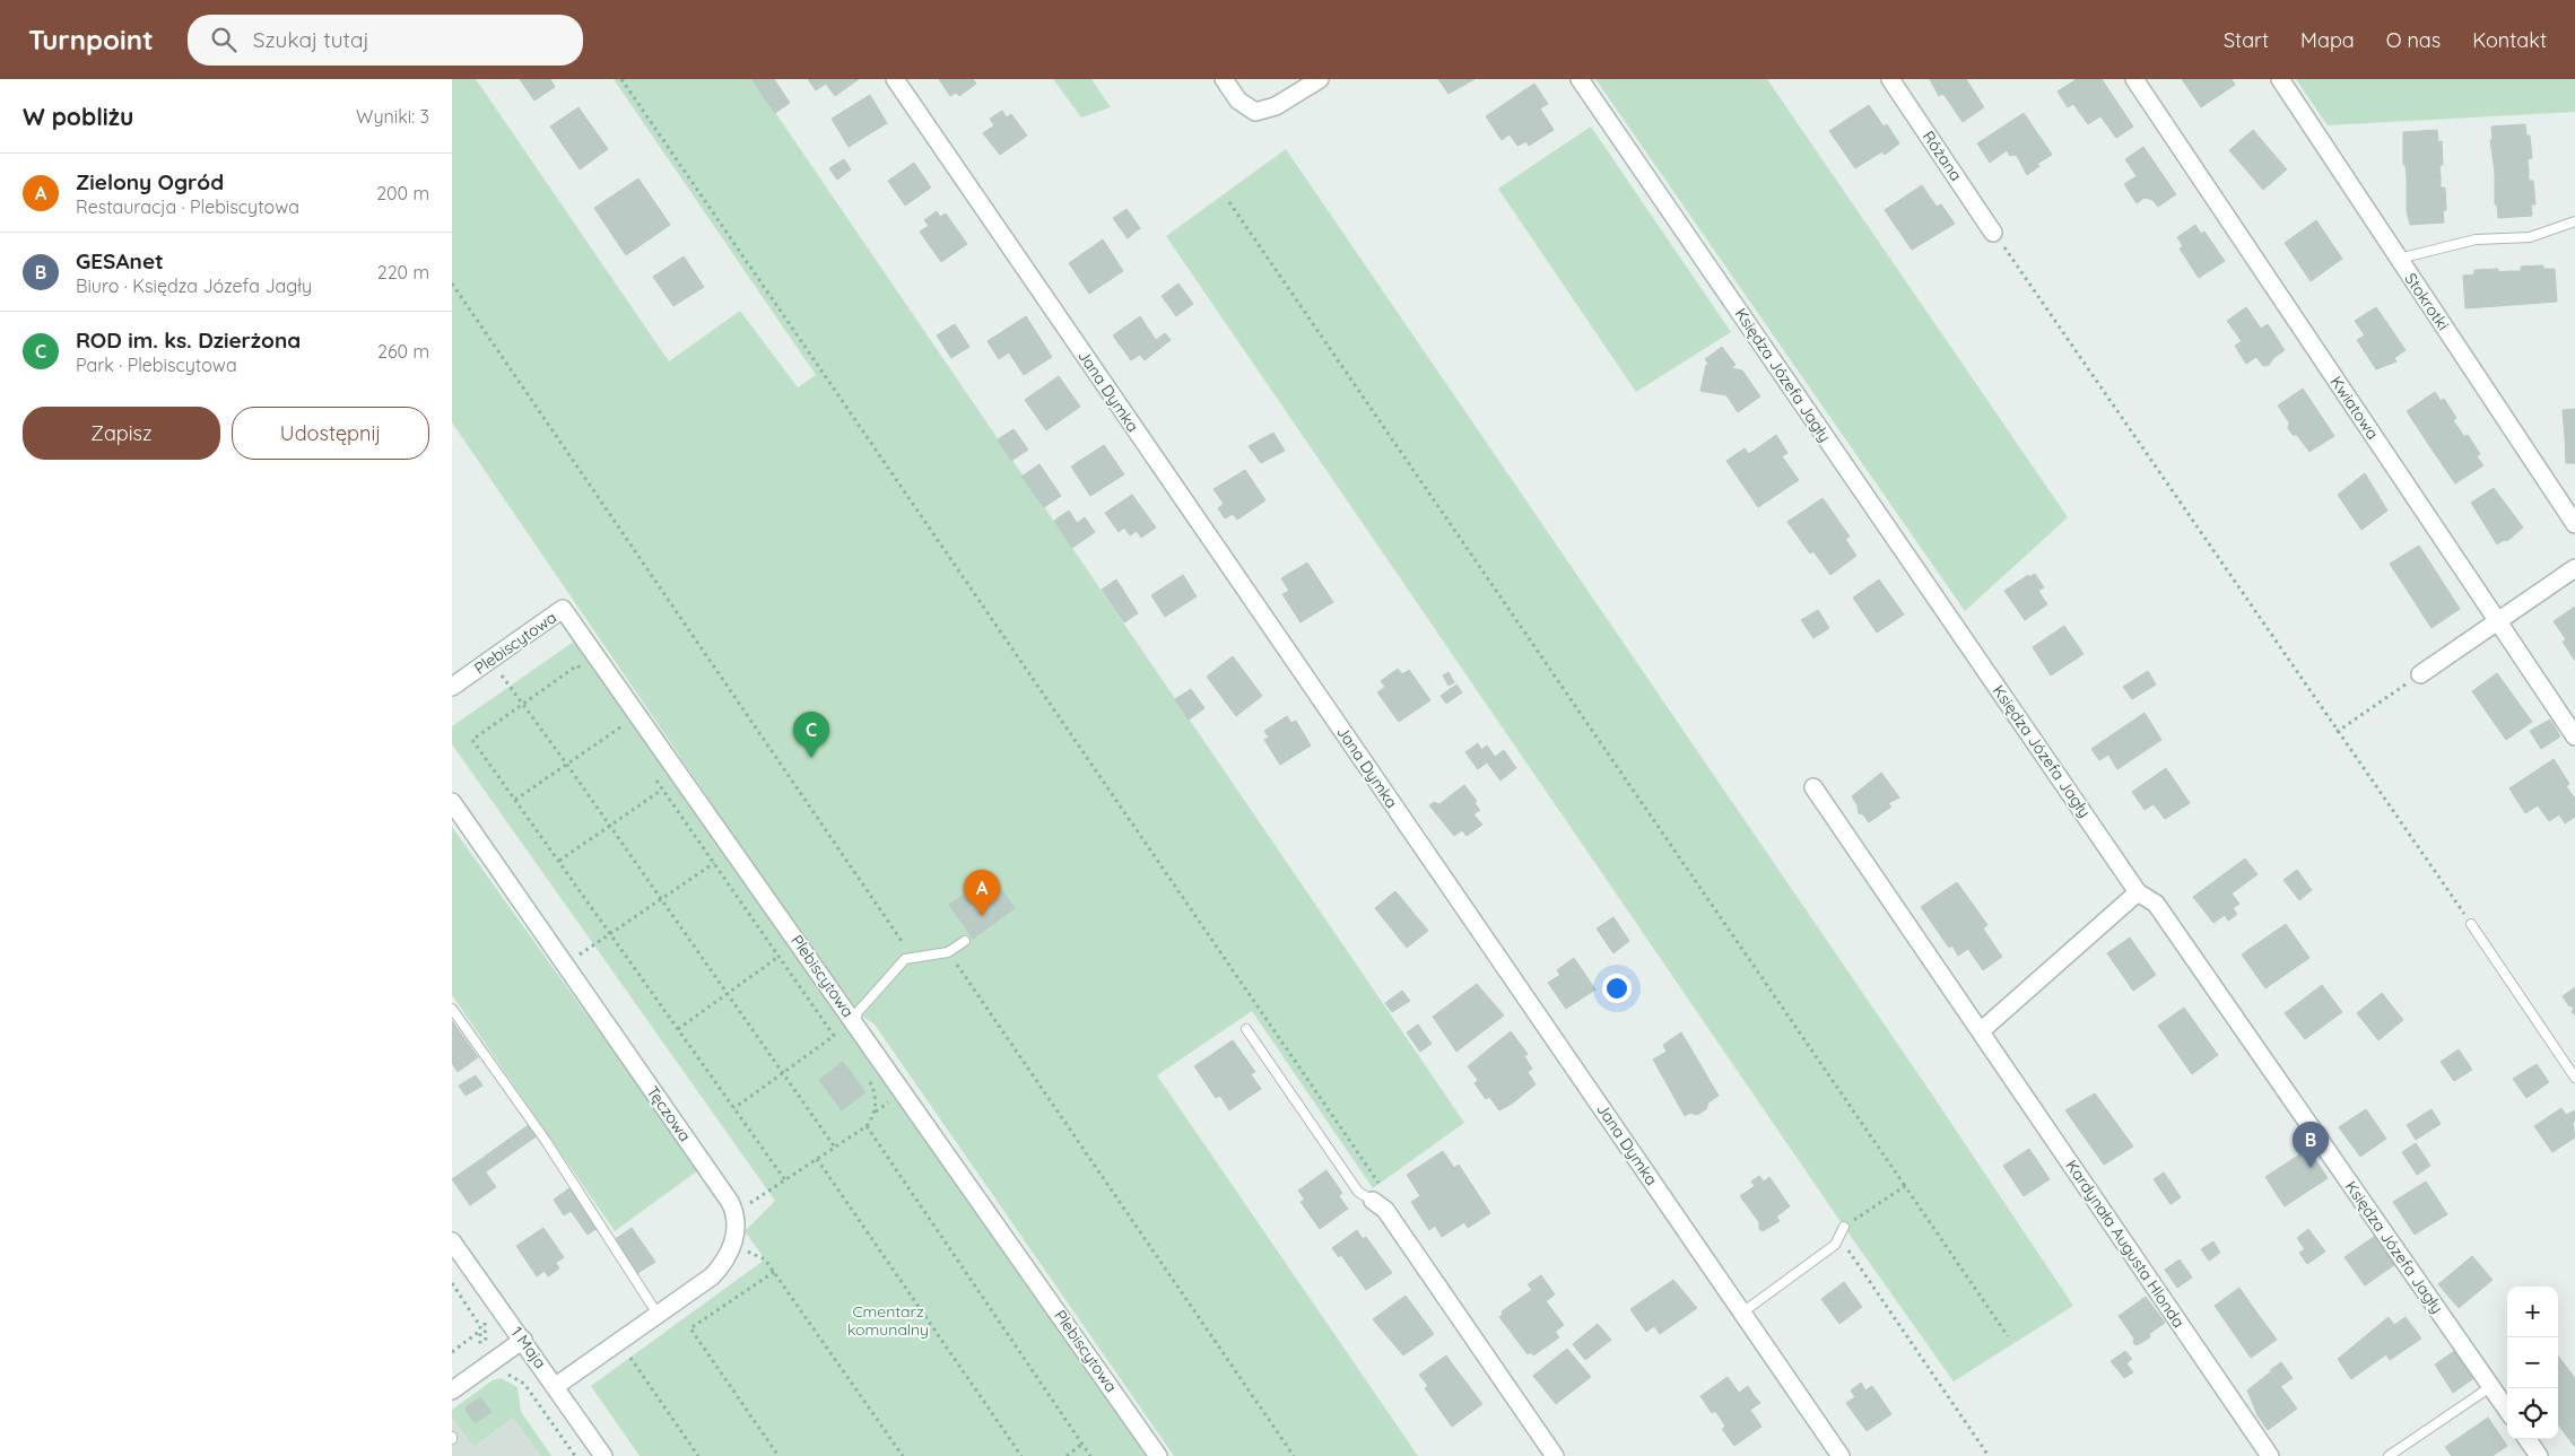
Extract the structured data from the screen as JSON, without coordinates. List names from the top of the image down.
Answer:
{
  "streets": {
    "street": [
      "Różana",
      "Stokrotki",
      "Księdza Józefa Jagły",
      "Jana Dymka",
      "Kwiatowa",
      "Plebiscytowa",
      "Tęczowa",
      "Kardynała Augusta Hlonda",
      "1 Maja"
    ]
  },
  "parks": ["Cmentarz komunalny"],
  "page": {
    "header": "Turnpoint",
    "search": "Szukaj tutaj",
    "nav": [
      "Start",
      "Mapa",
      "O nas",
      "Kontakt"
    ],
    "heading": ["W pobliżu", "Wyniki: 3"],
    "list": [
      {
        "mark": "A",
        "name": "Zielony Ogród",
        "note": "Restauracja · Plebiscytowa",
        "value": "200 m"
      },
      {
        "mark": "B",
        "name": "GESAnet",
        "note": "Biuro · Księdza Józefa Jagły",
        "value": "220 m"
      },
      {
        "mark": "C",
        "name": "ROD im. ks. Dzierżona",
        "note": "Park · Plebiscytowa",
        "value": "260 m"
      }
    ],
    "buttons": ["Zapisz", "Udostępnij"],
    "pins": ["C", "A", "B"],
    "map_buttons": ["+", "−"]
  }
}
